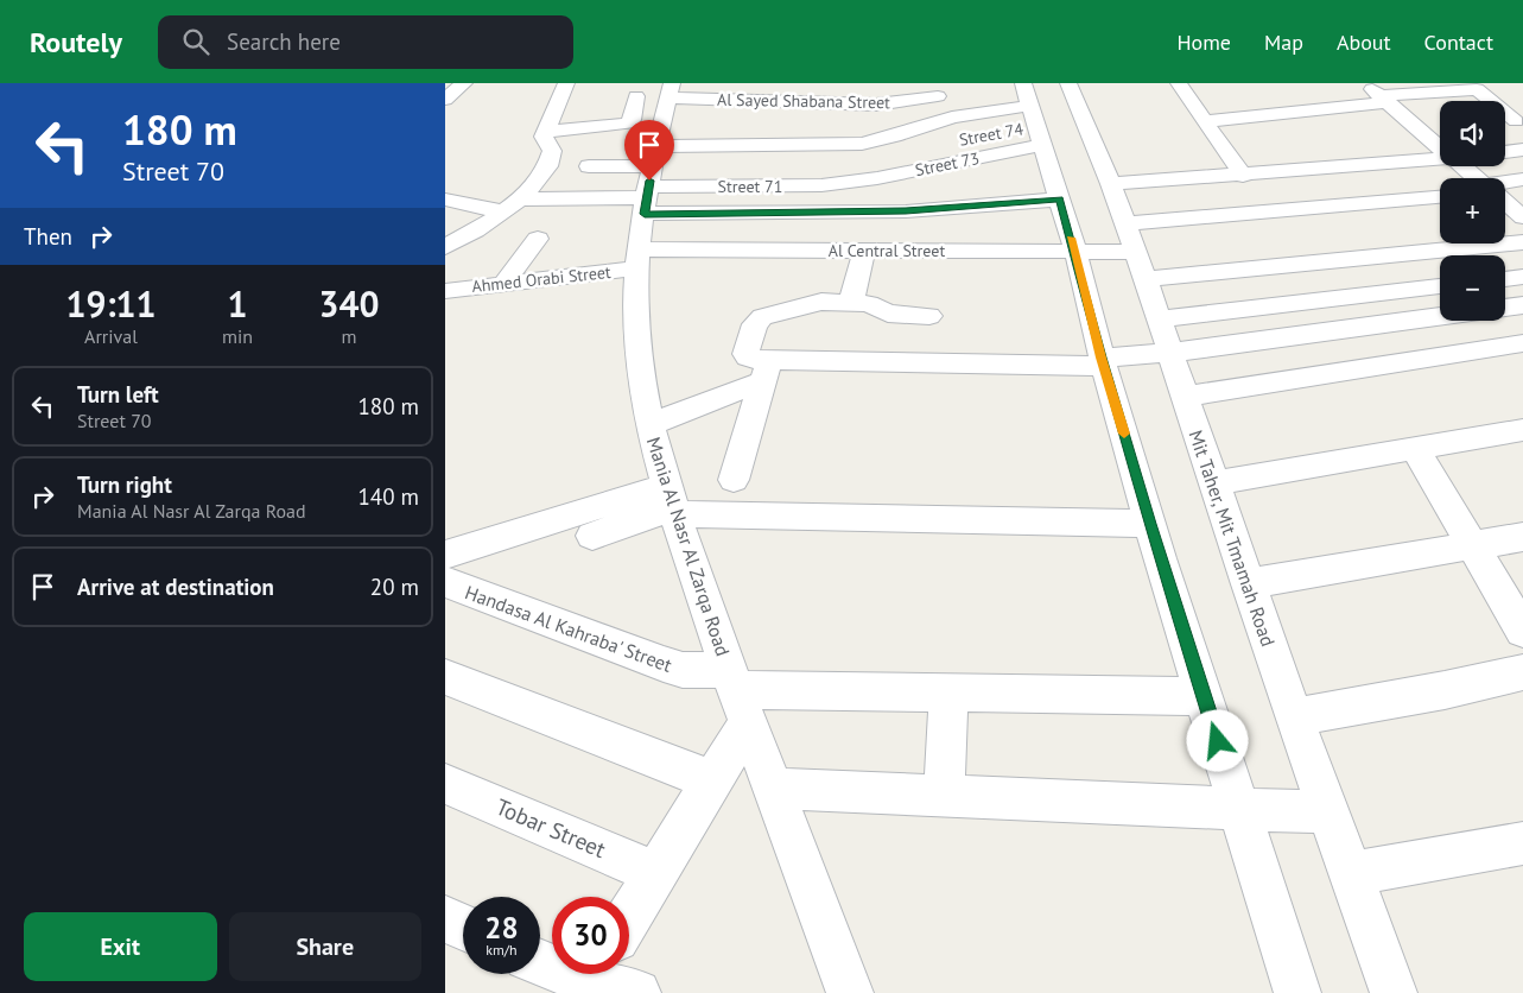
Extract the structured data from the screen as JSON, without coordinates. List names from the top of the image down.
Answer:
{
  "streets": {
    "street": [
      "Al Sayed Shabana Street",
      "Street 73",
      "Street 71",
      "Al Central Street",
      "Ahmed Orabi Street",
      "Mit Taher, Mit Tmamah Road",
      "Mania Al Nasr Al Zarqa Road",
      "Handasa Al Kahraba' Street",
      "Tobar Street"
    ]
  },
  "crossings": [
    ["Al Sayed Shabana Street", "Mania Al Nasr Al Zarqa Road"],
    ["Street 73", "Street 71"],
    ["Street 71", "Mania Al Nasr Al Zarqa Road"],
    ["Al Central Street", "Ahmed Orabi Street"],
    ["Al Central Street", "Mit Taher, Mit Tmamah Road"],
    ["Al Central Street", "Mania Al Nasr Al Zarqa Road"],
    ["Ahmed Orabi Street", "Mania Al Nasr Al Zarqa Road"],
    ["Mania Al Nasr Al Zarqa Road", "Handasa Al Kahraba' Street"]
  ],
  "page": {
    "header": "Routely",
    "search": "Search here",
    "nav": [
      "Home",
      "Map",
      "About",
      "Contact"
    ],
    "turn": ["180 m", "Street 70"],
    "map_buttons": ["+", "−"],
    "then": "Then",
    "eta": [
      "19:11",
      "Arrival",
      "1",
      "min",
      "340",
      "m"
    ],
    "list": [
      {
        "name": "Turn left",
        "note": "Street 70",
        "value": "180 m"
      },
      {
        "name": "Turn right",
        "note": "Mania Al Nasr Al Zarqa Road",
        "value": "140 m"
      },
      {
        "name": "Arrive at destination",
        "value": "20 m"
      }
    ],
    "speed": "28 km/h",
    "limit": "30",
    "buttons": ["Exit", "Share"]
  }
}
